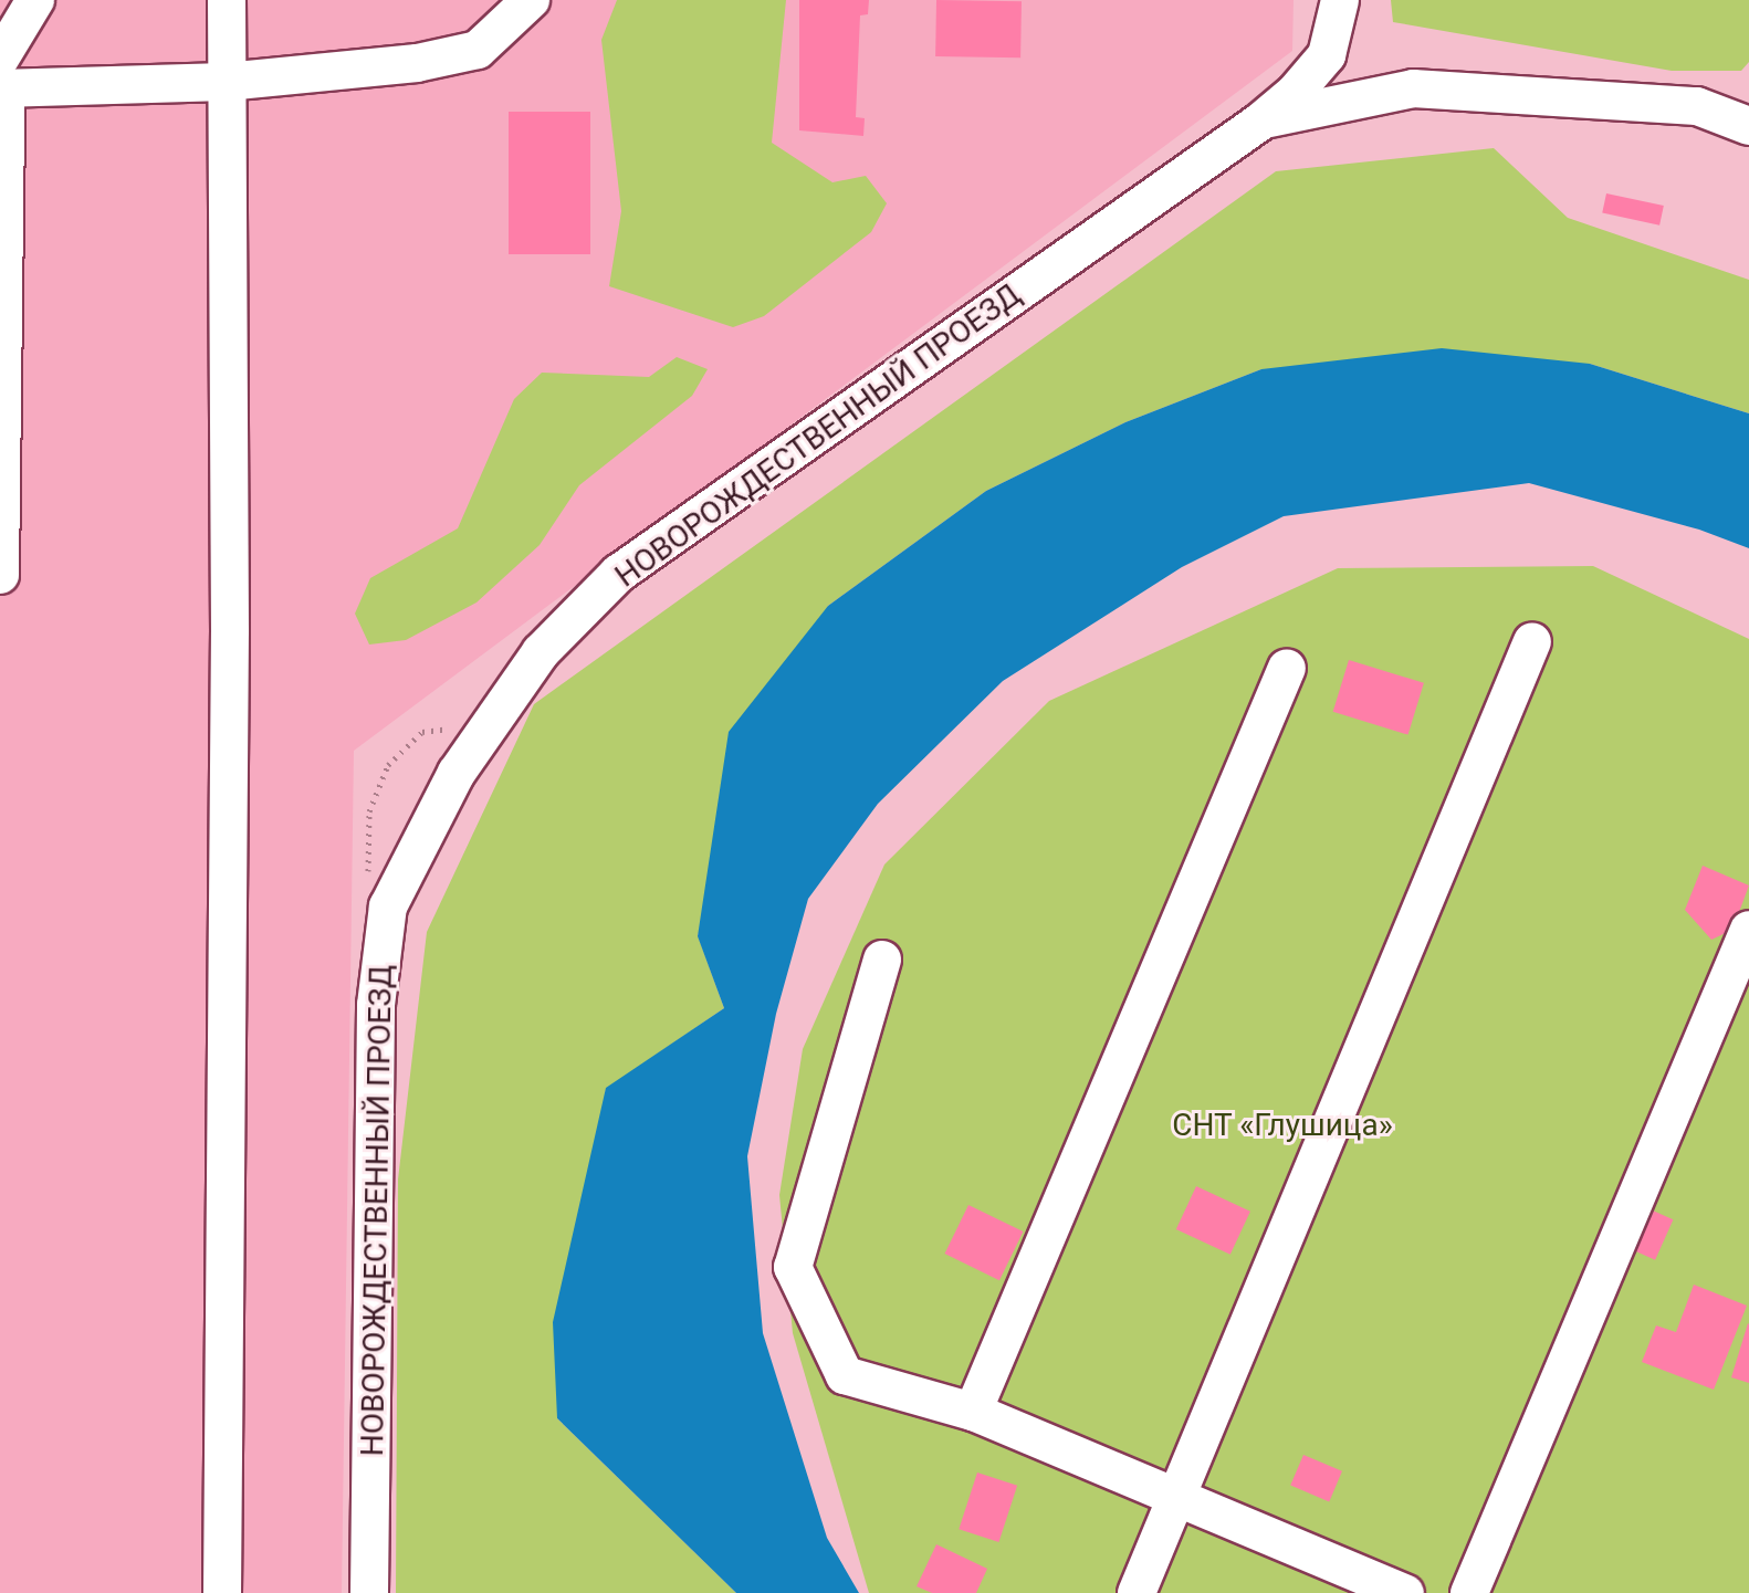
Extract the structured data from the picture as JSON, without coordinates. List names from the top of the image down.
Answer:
{
  "streets": {
    "street": ["НОВОРОЖДЕСТВЕННЫЙ ПРОЕЗД"]
  },
  "parks": ["СНТ «Глушица»"]
}
